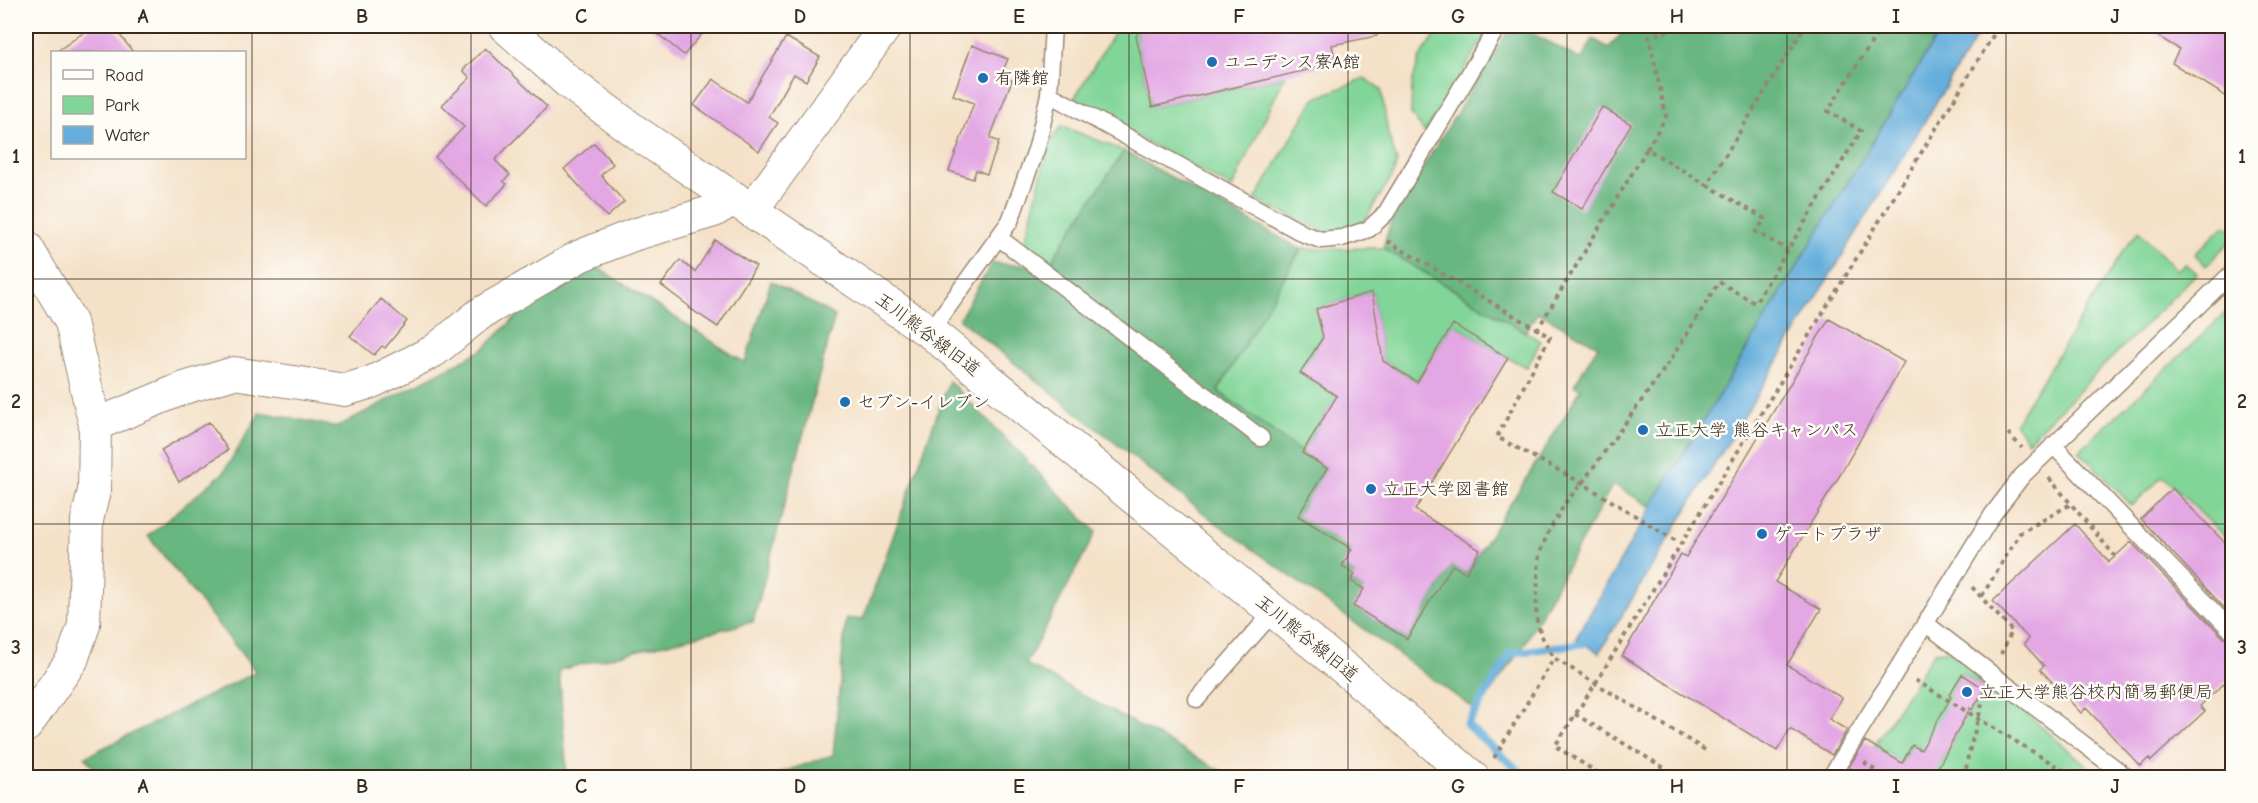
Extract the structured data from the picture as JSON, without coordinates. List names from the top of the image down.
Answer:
{
  "streets": {
    "street": ["玉川熊谷線旧道"]
  },
  "places": [
    "ユニデンス寮A館",
    "有隣館",
    "セブン-イレブン",
    "立正大学 熊谷キャンパス",
    "立正大学図書館",
    "ゲートプラザ",
    "立正大学熊谷校内簡易郵便局"
  ],
  "legend": ["Road", "Park", "Water"],
  "grid": {
    "columns": [
      "A",
      "B",
      "C",
      "D",
      "E",
      "F",
      "G",
      "H",
      "I",
      "J"
    ],
    "rows": ["1", "2", "3"]
  }
}
